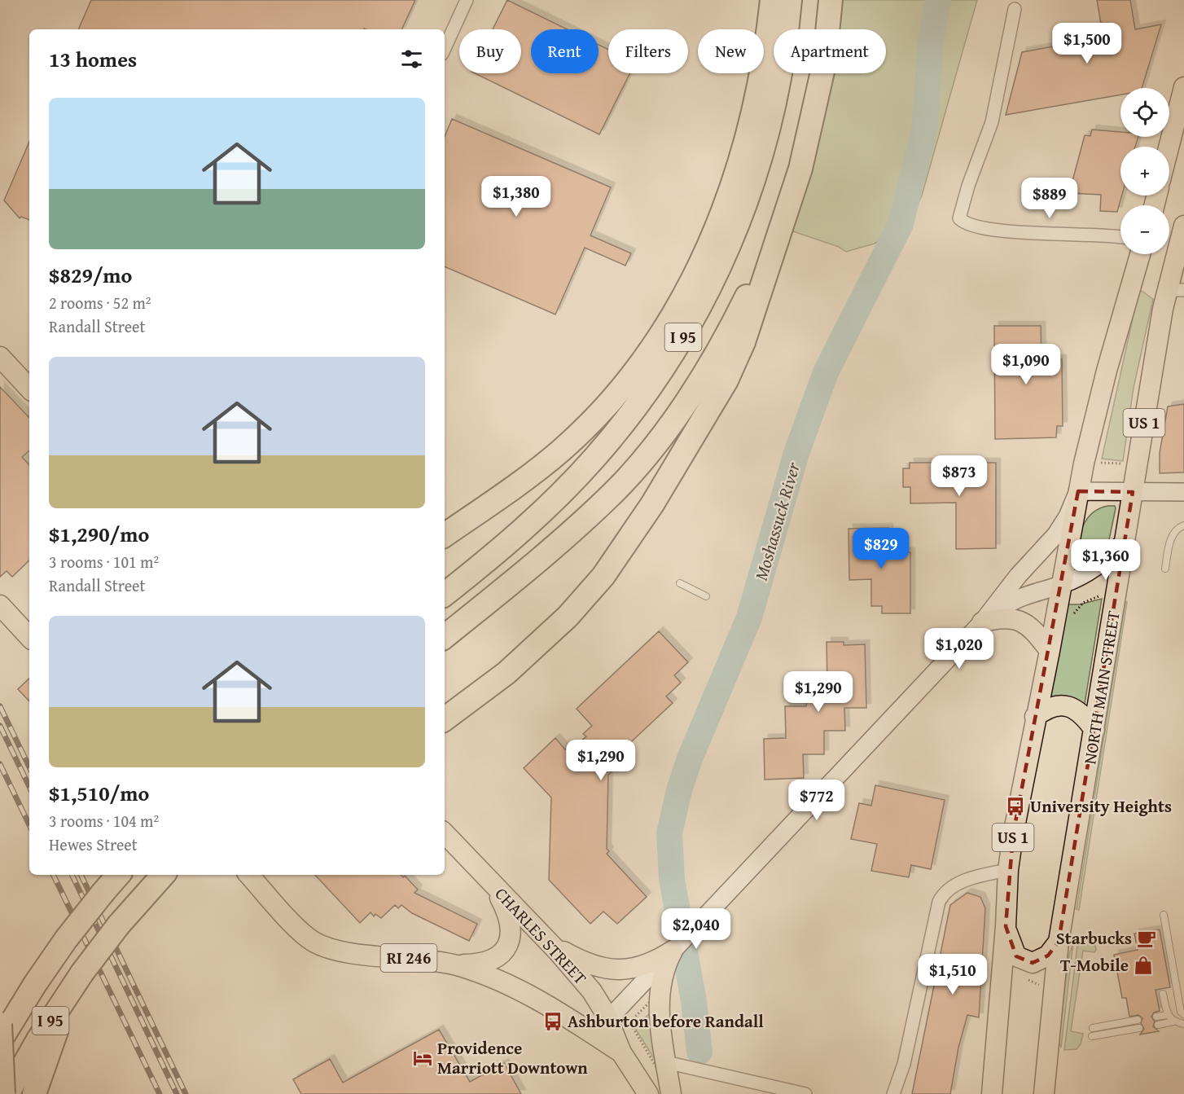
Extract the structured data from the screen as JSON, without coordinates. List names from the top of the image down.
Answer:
{
  "streets": {
    "highway": ["I 95"],
    "main road": [
      "US 1",
      "NORTH MAIN STREET",
      "CHARLES STREET",
      "RI 246"
    ]
  },
  "crossings": [
    ["CHARLES STREET", "RI 246"]
  ],
  "water": ["Moshassuck River"],
  "places": {
    "bus stop": ["University Heights", "Ashburton before Randall"],
    "cafe": ["Starbucks"],
    "shop": ["T-Mobile"],
    "hotel": ["Providence Marriott Downtown"]
  },
  "page": {
    "price": [
      "$1,500",
      "$1,380",
      "$889",
      "$1,090",
      "$873",
      "$829",
      "$1,360",
      "$1,020",
      "$1,290",
      "$1,290",
      "$772",
      "$2,040",
      "$1,510"
    ],
    "chip": [
      "Buy",
      "Rent",
      "Filters",
      "New",
      "Apartment"
    ],
    "heading": "13 homes",
    "map_buttons": ["+", "−"],
    "list": [
      {
        "name": "$829/mo",
        "note": "2 rooms · 52 m² · Randall Street"
      },
      {
        "name": "$1,290/mo",
        "note": "3 rooms · 101 m² · Randall Street"
      },
      {
        "name": "$1,510/mo",
        "note": "3 rooms · 104 m² · Hewes Street"
      }
    ]
  }
}
